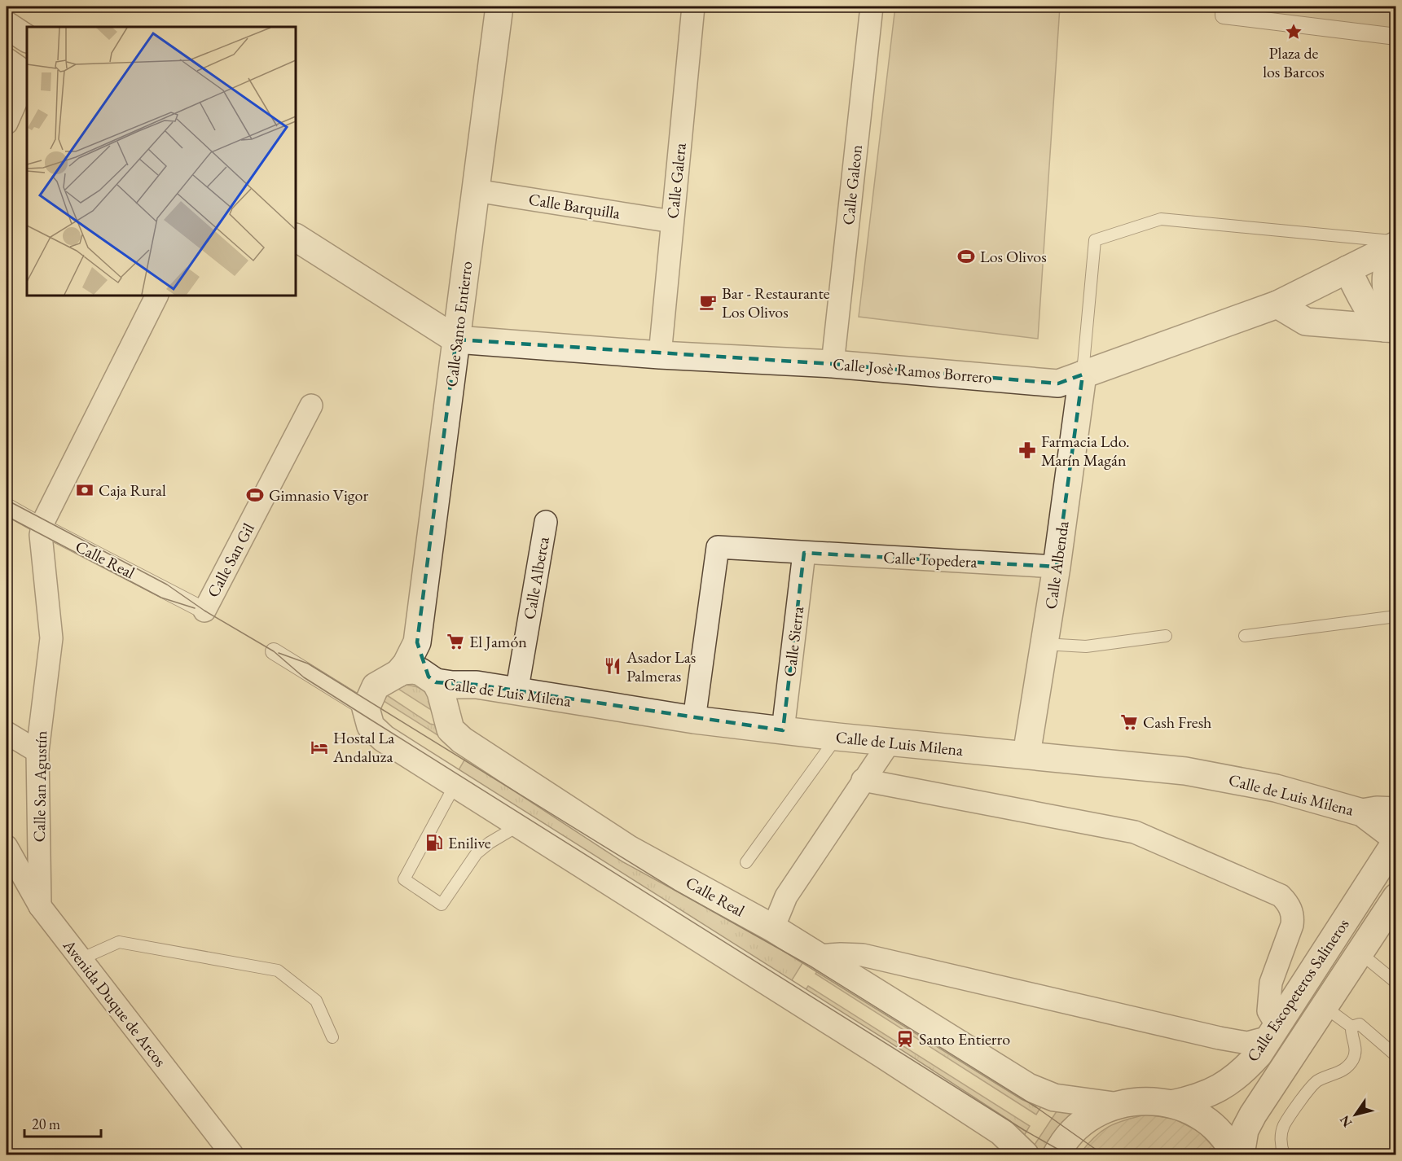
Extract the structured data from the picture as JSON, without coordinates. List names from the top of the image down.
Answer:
{
  "streets": {
    "street": [
      "Calle Galera",
      "Calle Galeon",
      "Calle Barquilla",
      "Calle Santo Entierro",
      "Calle Josè Ramos Borrero",
      "Calle Real",
      "Calle Topedera",
      "Calle San Gil",
      "Calle Albenda",
      "Calle Alberca",
      "Calle Sierra",
      "Calle de Luis Milena",
      "Calle San Agustín",
      "Calle Escopeteros Salineros",
      "Avenida Duque de Arcos"
    ]
  },
  "crossings": [
    ["Calle Galera", "Calle Barquilla"],
    ["Calle Galera", "Calle Josè Ramos Borrero"],
    ["Calle Galeon", "Calle Josè Ramos Borrero"],
    ["Calle Barquilla", "Calle Santo Entierro"],
    ["Calle Santo Entierro", "Calle Josè Ramos Borrero"],
    ["Calle Santo Entierro", "Calle Real"],
    ["Calle Josè Ramos Borrero", "Calle Albenda"],
    ["Calle Real", "Calle San Gil"],
    ["Calle Real", "Calle de Luis Milena"],
    ["Calle Real", "Calle San Agustín"],
    ["Calle Topedera", "Calle Albenda"],
    ["Calle Topedera", "Calle Sierra"],
    ["Calle Topedera", "Calle de Luis Milena"],
    ["Calle Albenda", "Calle de Luis Milena"],
    ["Calle Alberca", "Calle de Luis Milena"],
    ["Calle Sierra", "Calle de Luis Milena"],
    ["Calle San Agustín", "Avenida Duque de Arcos"]
  ],
  "places": {
    "place": ["Plaza de los Barcos"],
    "sports": ["Los Olivos", "Gimnasio Vigor"],
    "cafe": ["Bar - Restaurante Los Olivos"],
    "pharmacy": ["Farmacia Ldo. Marín Magán"],
    "bank": ["Caja Rural"],
    "supermarket": ["El Jamón", "Cash Fresh"],
    "restaurant": ["Asador Las Palmeras"],
    "hotel": ["Hostal La Andaluza"],
    "fuel station": ["Enilive"],
    "station": ["Santo Entierro"]
  },
  "scale_bar": "20 m",
  "north": "bottom left"
}
